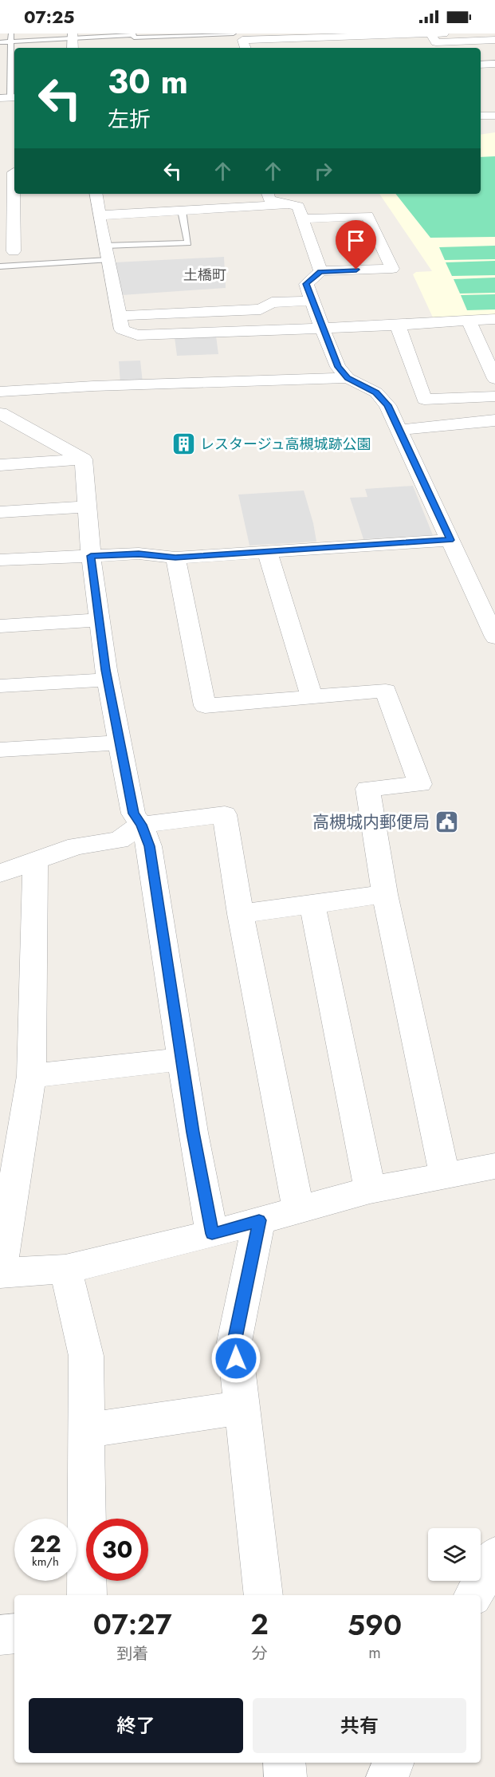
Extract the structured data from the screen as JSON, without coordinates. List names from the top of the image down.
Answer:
{
  "districts": ["土橋町"],
  "places": {
    "building": ["レスタージュ高槻城跡公園"],
    "public building": ["高槻城内郵便局"]
  },
  "page": {
    "status": "07:25",
    "turn": ["30 m", "左折"],
    "speed": "22 km/h",
    "limit": "30",
    "eta": [
      "07:27",
      "到着",
      "2",
      "分",
      "590",
      "m"
    ],
    "buttons": ["終了", "共有"]
  }
}
